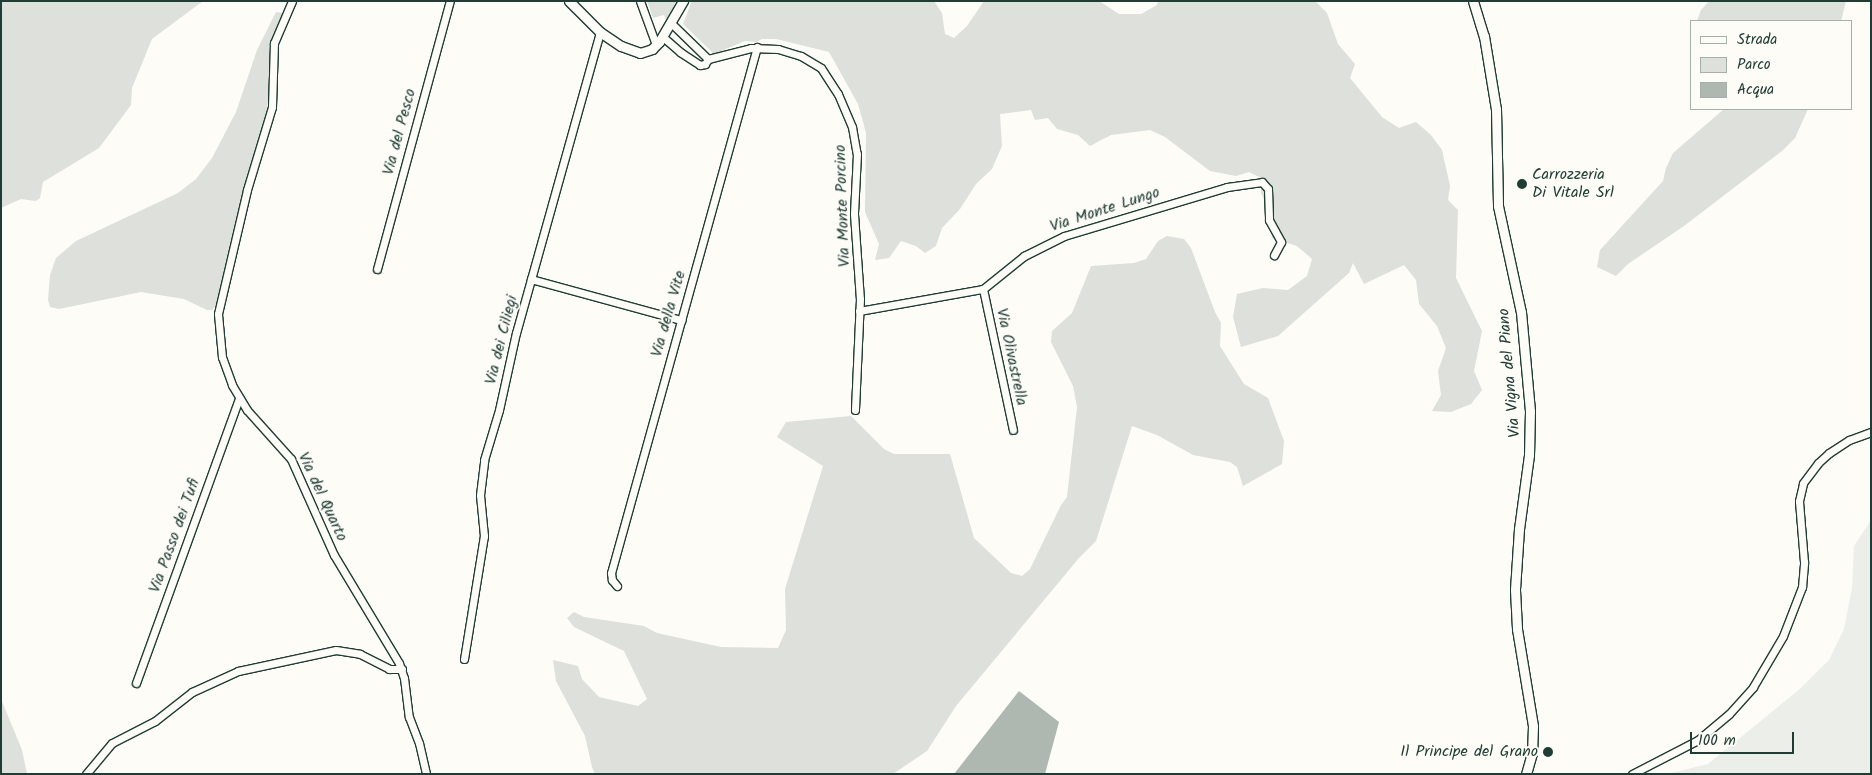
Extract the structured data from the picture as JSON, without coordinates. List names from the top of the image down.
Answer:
{
  "streets": {
    "main road": ["Via Vigna del Piano"],
    "street": [
      "Via del Pesco",
      "Via Monte Porcino",
      "Via Monte Lungo",
      "Via della Vite",
      "Via dei Ciliegi",
      "Via Olivastrella",
      "Via del Quarto",
      "Via Passo dei Tufi"
    ]
  },
  "crossings": [
    ["Via Monte Porcino", "Via Monte Lungo"],
    ["Via Monte Porcino", "Via della Vite"],
    ["Via Monte Lungo", "Via Olivastrella"],
    ["Via del Quarto", "Via Passo dei Tufi"]
  ],
  "places": ["Carrozzeria Di Vitale Srl", "Il Principe del Grano"],
  "legend": ["Strada", "Parco", "Acqua"],
  "scale_bar": "100 m"
}
